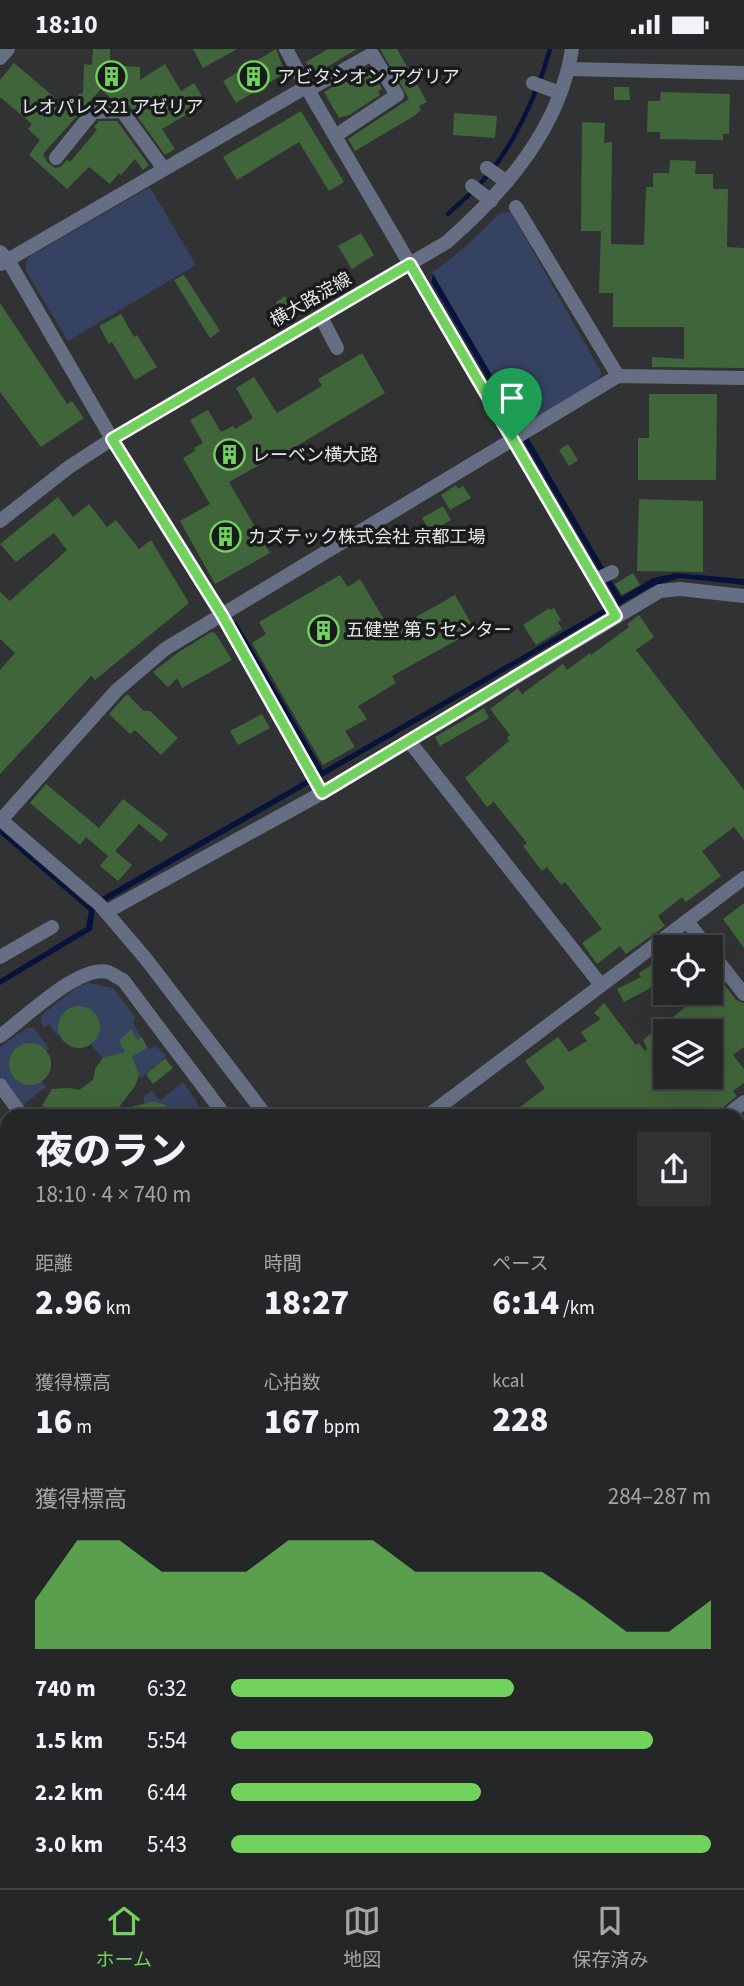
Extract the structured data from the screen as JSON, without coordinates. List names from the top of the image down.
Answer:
{
  "streets": {
    "street": ["横大路淀線"]
  },
  "places": {
    "building": [
      "レオパレス21 アゼリア",
      "アビタシオン アグリア",
      "レーベン横大路",
      "カズテック株式会社 京都工場",
      "五健堂 第５センター"
    ]
  },
  "page": {
    "status": "18:10",
    "heading": ["夜のラン", "18:10 · 4 × 740 m"],
    "stats": [
      ["距離", "2.96 km"],
      ["時間", "18:27"],
      ["ペース", "6:14 /km"],
      ["獲得標高", "16 m"],
      ["心拍数", "167 bpm"],
      ["kcal", "228"]
    ],
    "chart": ["獲得標高", "284–287 m"],
    "list": [
      {
        "name": "740 m",
        "note": "6:32"
      },
      {
        "name": "1.5 km",
        "note": "5:54"
      },
      {
        "name": "2.2 km",
        "note": "6:44"
      },
      {
        "name": "3.0 km",
        "note": "5:43"
      }
    ],
    "tabs": ["ホーム", "地図", "保存済み"]
  }
}
